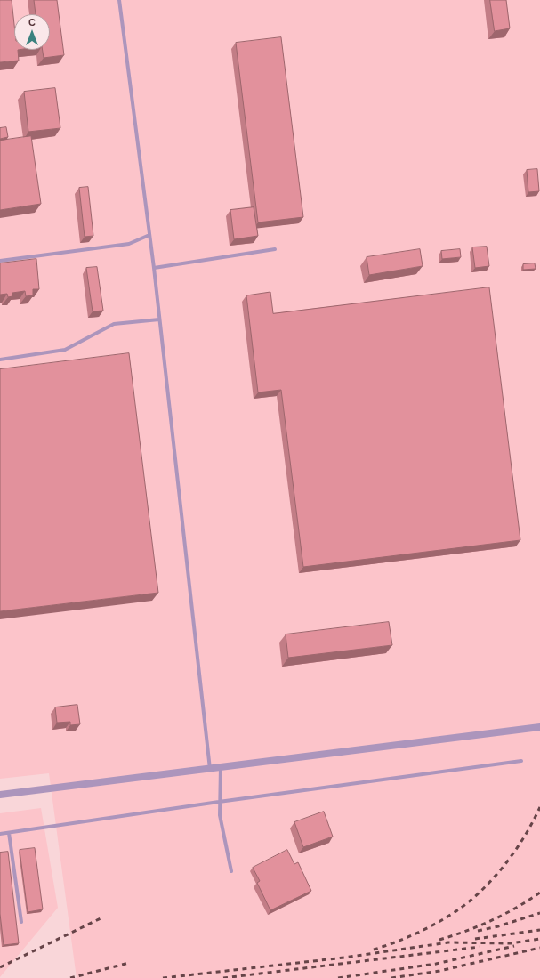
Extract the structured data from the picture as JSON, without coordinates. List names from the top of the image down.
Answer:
{
  "north": "top"
}
